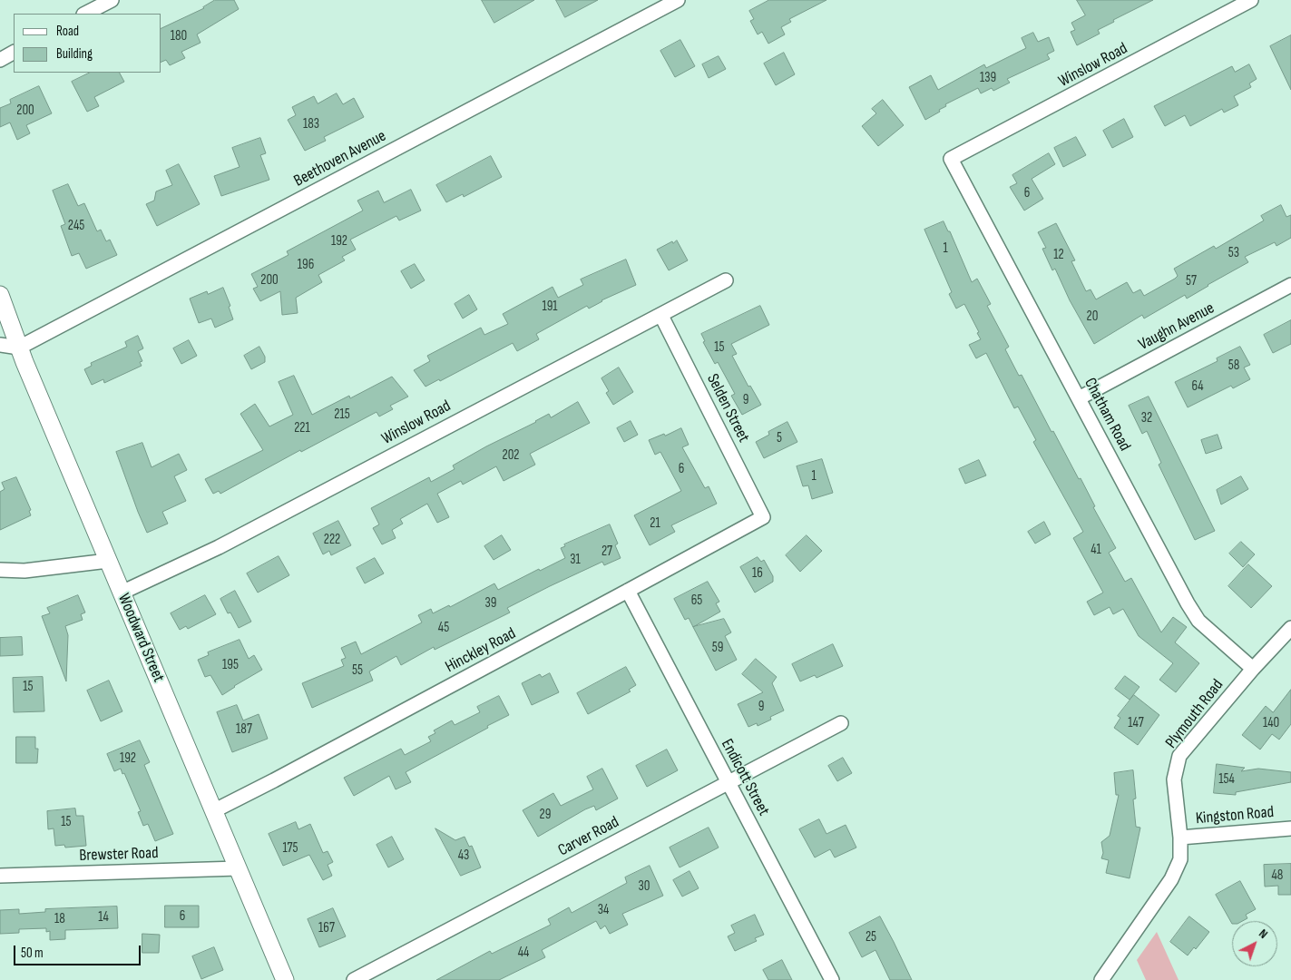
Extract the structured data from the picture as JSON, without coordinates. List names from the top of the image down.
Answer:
{
  "streets": {
    "street": [
      "Winslow Road",
      "Beethoven Avenue",
      "Vaughn Avenue",
      "Selden Street",
      "Chatham Road",
      "Woodward Street",
      "Hinckley Road",
      "Plymouth Road",
      "Endicott Street",
      "Kingston Road",
      "Carver Road",
      "Brewster Road"
    ]
  },
  "crossings": [
    ["Winslow Road", "Selden Street"],
    ["Winslow Road", "Chatham Road"],
    ["Winslow Road", "Woodward Street"],
    ["Beethoven Avenue", "Woodward Street"],
    ["Vaughn Avenue", "Chatham Road"],
    ["Selden Street", "Hinckley Road"],
    ["Chatham Road", "Plymouth Road"],
    ["Woodward Street", "Hinckley Road"],
    ["Woodward Street", "Brewster Road"],
    ["Hinckley Road", "Endicott Street"],
    ["Plymouth Road", "Kingston Road"],
    ["Endicott Street", "Carver Road"]
  ],
  "house_numbers": [
    "180",
    "139",
    "200",
    "183",
    "6",
    "245",
    "192",
    "1",
    "53",
    "12",
    "196",
    "200",
    "57",
    "191",
    "20",
    "15",
    "58",
    "64",
    "9",
    "215",
    "32",
    "221",
    "5",
    "202",
    "6",
    "1",
    "21",
    "222",
    "41",
    "27",
    "31",
    "16",
    "65",
    "39",
    "45",
    "59",
    "195",
    "55",
    "15",
    "9",
    "147",
    "140",
    "187",
    "192",
    "154",
    "29",
    "15",
    "175",
    "43",
    "48",
    "30",
    "34",
    "6",
    "14",
    "18",
    "167",
    "25",
    "44"
  ],
  "legend": ["Road", "Building"],
  "scale_bar": "50 m",
  "north": "top right"
}
